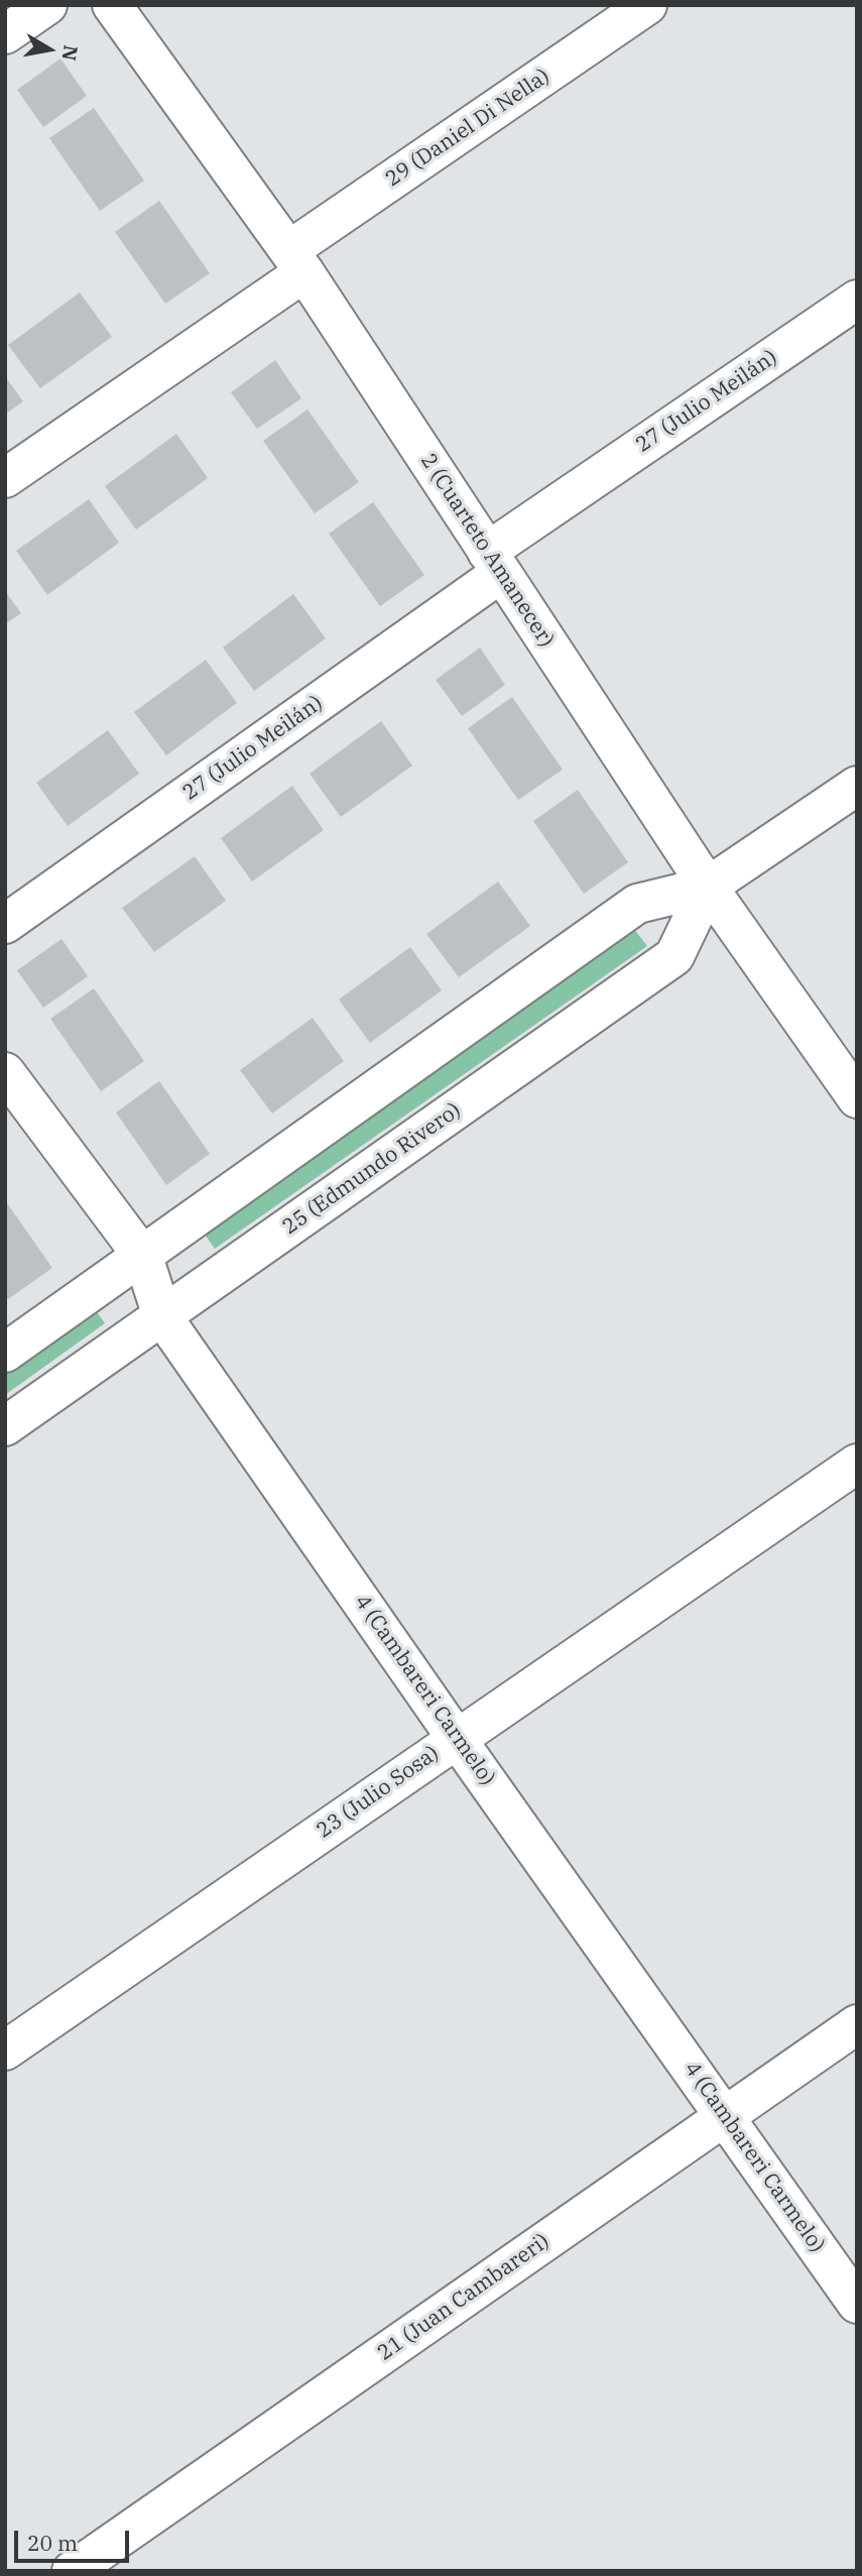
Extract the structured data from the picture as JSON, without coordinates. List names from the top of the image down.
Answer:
{
  "streets": {
    "street": [
      "29 (Daniel Di Nella)",
      "27 (Julio Meilán)",
      "2 (Cuarteto Amanecer)",
      "25 (Edmundo Rivero)",
      "4 (Cambareri Carmelo)",
      "23 (Julio Sosa)",
      "21 (Juan Cambareri)"
    ]
  },
  "crossings": [
    ["29 (Daniel Di Nella)", "2 (Cuarteto Amanecer)"],
    ["27 (Julio Meilán)", "2 (Cuarteto Amanecer)"],
    ["2 (Cuarteto Amanecer)", "25 (Edmundo Rivero)"],
    ["25 (Edmundo Rivero)", "4 (Cambareri Carmelo)"],
    ["4 (Cambareri Carmelo)", "23 (Julio Sosa)"],
    ["4 (Cambareri Carmelo)", "21 (Juan Cambareri)"]
  ],
  "scale_bar": "20 m",
  "north": "right"
}
